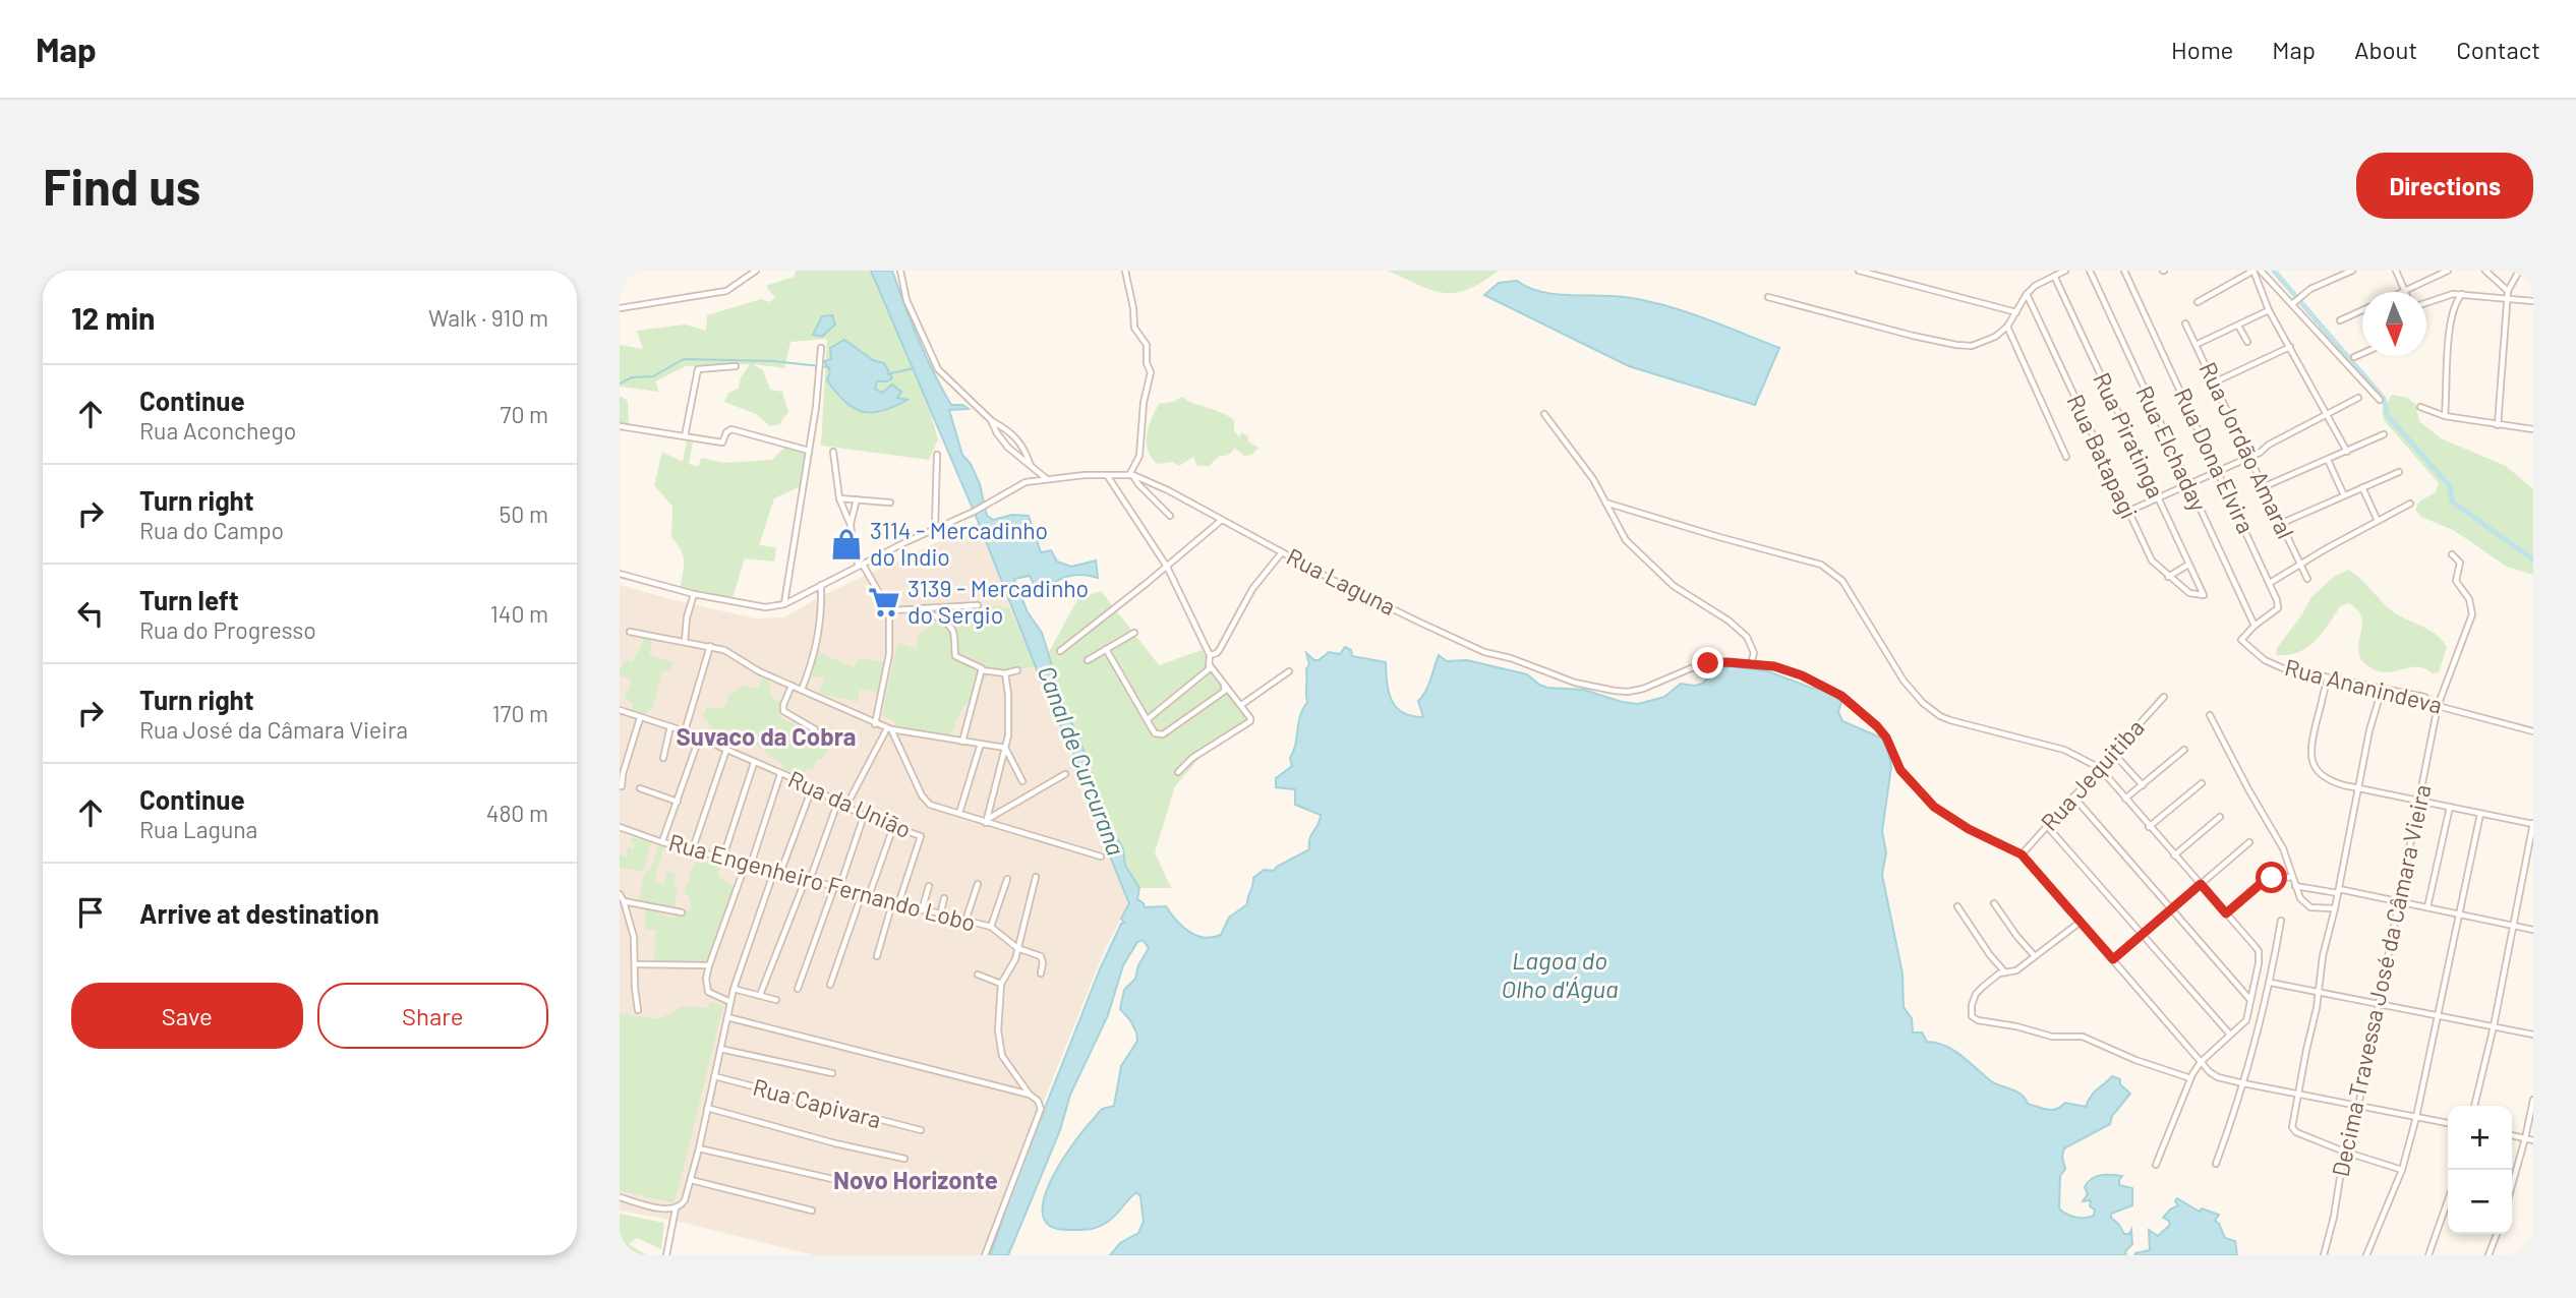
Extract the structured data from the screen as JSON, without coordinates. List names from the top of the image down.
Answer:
{
  "streets": {
    "street": [
      "Rua Piratinga",
      "Rua Elchaday",
      "Rua Jordão Amaral",
      "Rua Batapagi",
      "Rua Dona Elvira",
      "Rua Laguna",
      "Rua Ananindeva",
      "Rua Jequitiba",
      "Rua da União",
      "Rua Engenheiro Fernando Lobo",
      "Decima Travessa José da Câmara Vieira",
      "Rua Capivara"
    ]
  },
  "crossings": [
    ["Rua Piratinga", "Rua Batapagi"],
    ["Rua Elchaday", "Rua Dona Elvira"],
    ["Rua Dona Elvira", "Rua Ananindeva"],
    ["Rua Laguna", "Rua Jequitiba"],
    ["Rua Ananindeva", "Decima Travessa José da Câmara Vieira"],
    ["Rua da União", "Rua Engenheiro Fernando Lobo"]
  ],
  "districts": ["Suvaco da Cobra", "Novo Horizonte"],
  "water": ["Canal de Curcurana", "Lagoa do Olho d'Água"],
  "places": {
    "shop": ["3114 - Mercadinho do Indio"],
    "supermarket": ["3139 - Mercadinho do Sergio"]
  },
  "north": "bottom",
  "page": {
    "header": "Map",
    "nav": [
      "Home",
      "Map",
      "About",
      "Contact"
    ],
    "buttons": [
      "Directions",
      ["Save", "Share"]
    ],
    "title": "Find us",
    "heading": ["12 min", "Walk · 910 m"],
    "list": [
      ["Continue", "Rua Aconchego", "70 m"],
      ["Turn right", "Rua do Campo", "50 m"],
      ["Turn left", "Rua do Progresso", "140 m"],
      ["Turn right", "Rua José da Câmara Vieira", "170 m"],
      ["Continue", "Rua Laguna", "480 m"],
      "Arrive at destination"
    ],
    "map_buttons": ["+", "−"]
  }
}
